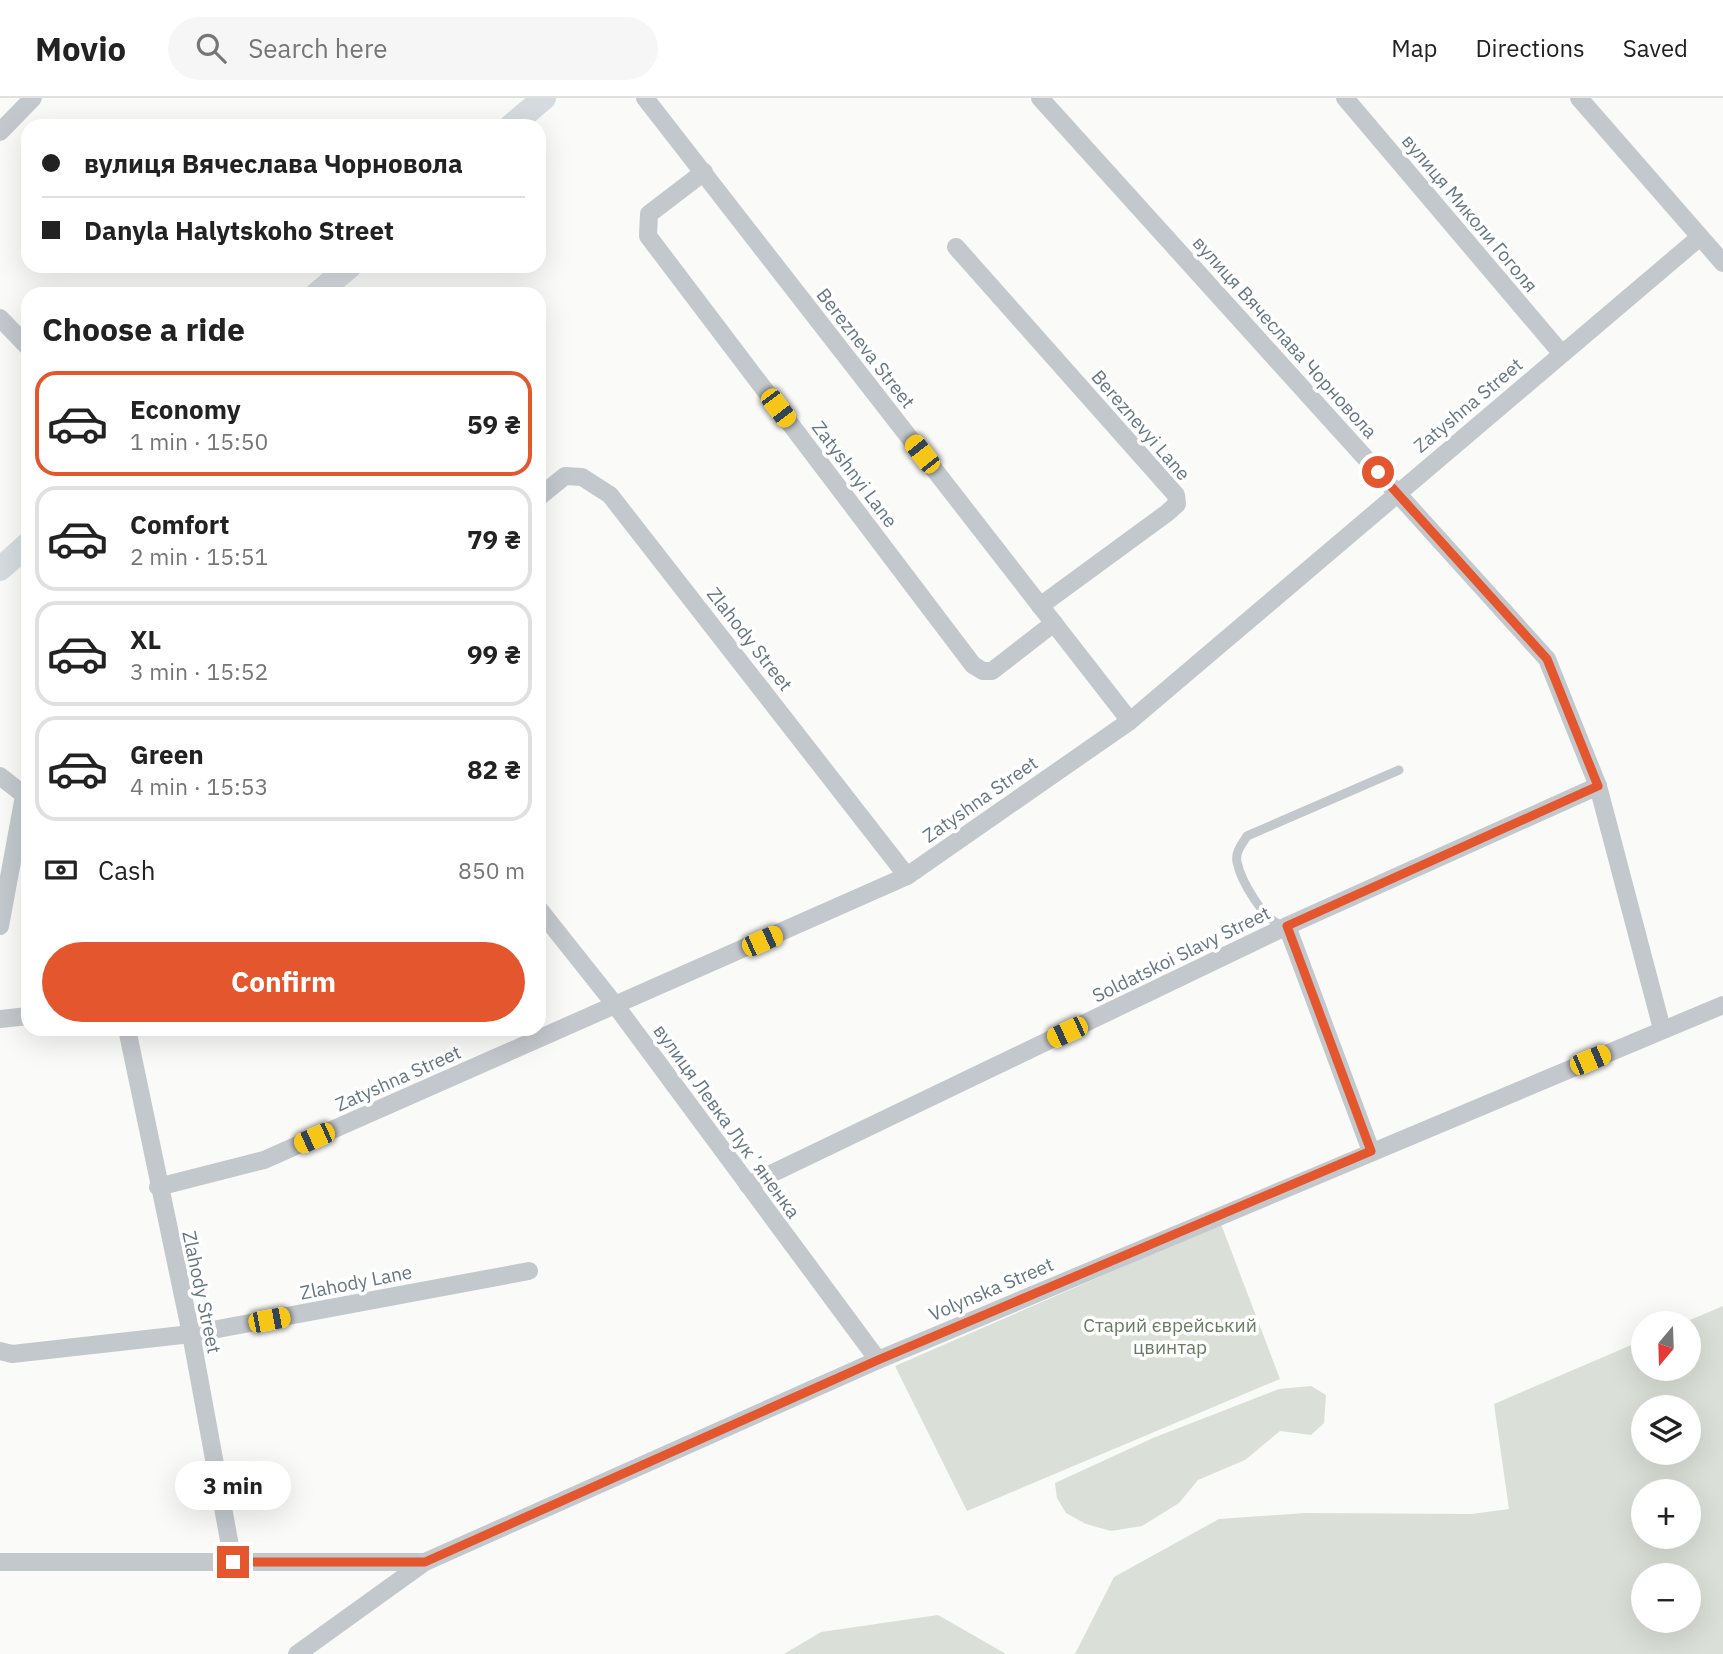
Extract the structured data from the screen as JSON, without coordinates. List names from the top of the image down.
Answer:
{
  "streets": {
    "street": [
      "вулиця Миколи Гоголя",
      "вулиця Вячеслава Чорновола",
      "Berezneva Street",
      "Zatyshna Street",
      "Bereznevyi Lane",
      "Zatyshnyi Lane",
      "Zlahody Street",
      "Soldatskoi Slavy Street",
      "вулиця Левка Лукʼяненка",
      "Zlahody Lane",
      "Volynska Street"
    ]
  },
  "crossings": [
    ["вулиця Миколи Гоголя", "Zatyshna Street"],
    ["вулиця Вячеслава Чорновола", "Zatyshna Street"],
    ["вулиця Вячеслава Чорновола", "Soldatskoi Slavy Street"],
    ["вулиця Вячеслава Чорновола", "Volynska Street"],
    ["Berezneva Street", "Zatyshna Street"],
    ["Berezneva Street", "Bereznevyi Lane"],
    ["Berezneva Street", "Zatyshnyi Lane"],
    ["Zatyshna Street", "Zlahody Street"],
    ["Zatyshna Street", "вулиця Левка Лукʼяненка"],
    ["Zlahody Street", "Zlahody Lane"],
    ["Soldatskoi Slavy Street", "вулиця Левка Лукʼяненка"],
    ["вулиця Левка Лукʼяненка", "Volynska Street"]
  ],
  "parks": ["Старий єврейський цвинтар"],
  "north": "bottom",
  "page": {
    "header": "Movio",
    "search": "Search here",
    "nav": ["Map", "Directions", "Saved"],
    "banner": ["вулиця Вячеслава Чорновола", "Danyla Halytskoho Street"],
    "heading": "Choose a ride",
    "list": [
      {
        "name": "Economy",
        "note": "1 min · 15:50",
        "value": "59 ₴"
      },
      {
        "name": "Comfort",
        "note": "2 min · 15:51",
        "value": "79 ₴"
      },
      {
        "name": "XL",
        "note": "3 min · 15:52",
        "value": "99 ₴"
      },
      {
        "name": "Green",
        "note": "4 min · 15:53",
        "value": "82 ₴"
      }
    ],
    "pay": ["Cash", "850 m"],
    "buttons": "Confirm",
    "map_buttons": ["+", "−"],
    "bubble": "3 min"
  }
}
